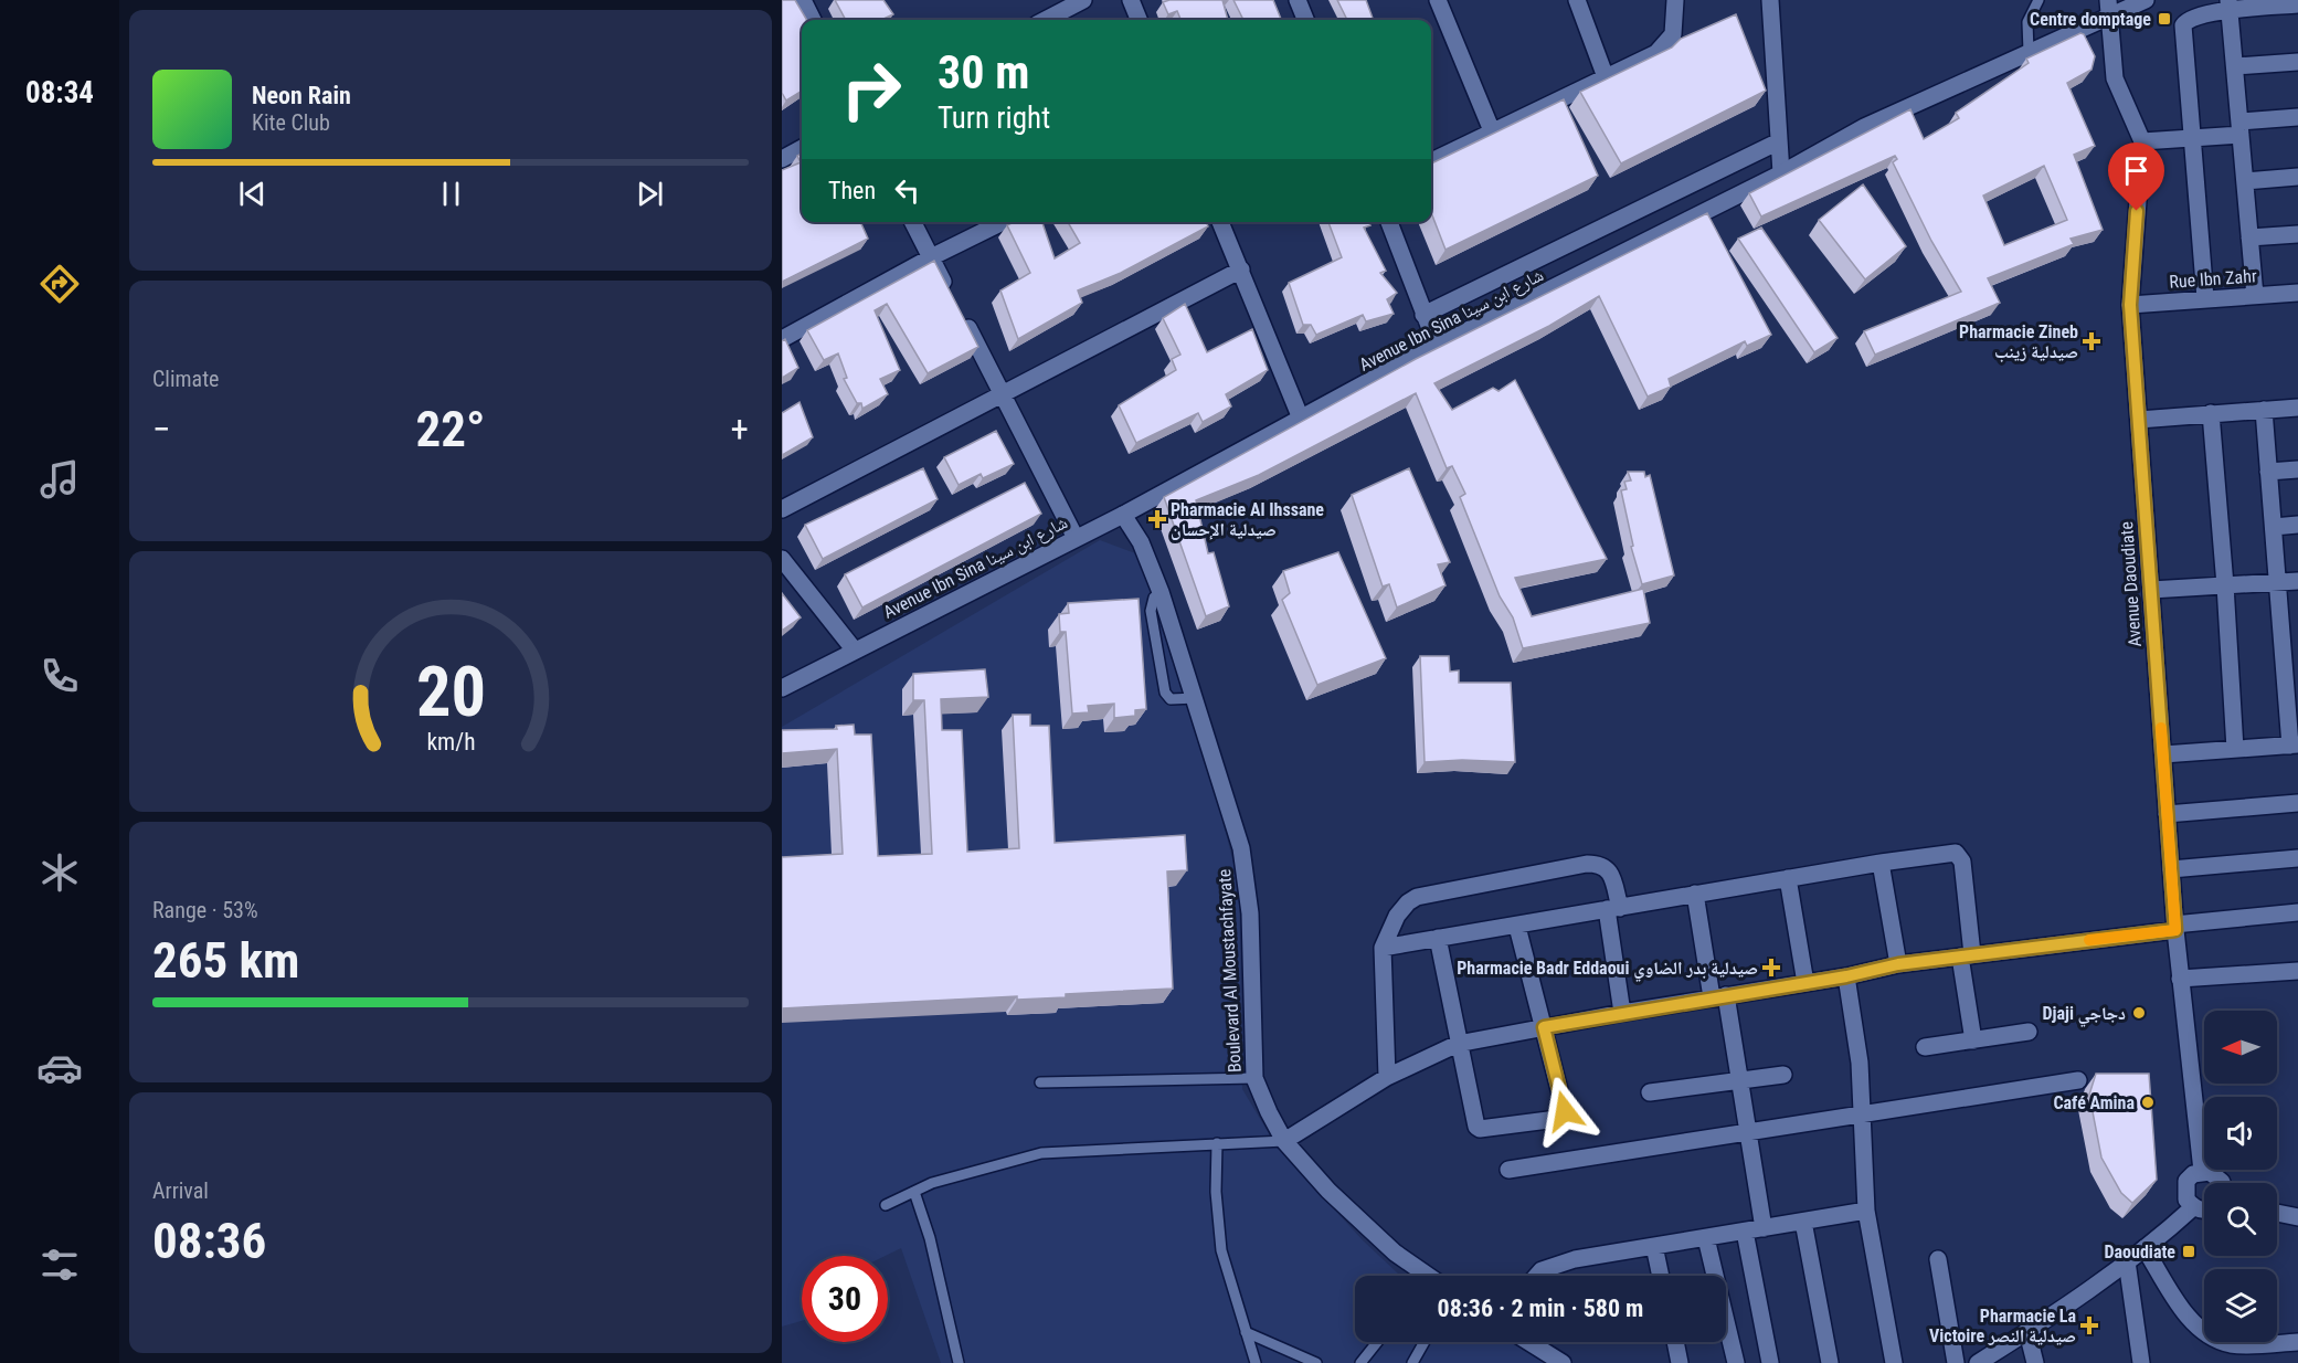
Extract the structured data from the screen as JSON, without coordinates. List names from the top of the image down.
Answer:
{
  "streets": {
    "street": [
      "Rue Ibn Zahr",
      "Avenue Ibn Sina شارع ابن سينا",
      "Avenue Daoudiate",
      "Boulevard Al Moustachfayate"
    ]
  },
  "crossings": [
    ["Rue Ibn Zahr", "Avenue Daoudiate"],
    ["Avenue Ibn Sina شارع ابن سينا", "Avenue Daoudiate"],
    ["Avenue Ibn Sina شارع ابن سينا", "Boulevard Al Moustachfayate"]
  ],
  "places": {
    "transit": ["Centre domptage", "Daoudiate"],
    "health": [
      "Pharmacie Zineb صيدلية زينب",
      "Pharmacie Al Ihssane صيدلية الإحسان",
      "Pharmacie Badr Eddaoui صيدلية بدر الضاوي",
      "Pharmacie La Victoire صيدلية النصر"
    ],
    "other": ["Djaji دجاجي", "Café Amina"]
  },
  "north": "left",
  "page": {
    "tabs": "08:34",
    "turn": ["30 m", "Turn right"],
    "song": ["Neon Rain", "Kite Club"],
    "then": "Then",
    "tile": [
      "Climate",
      ["Range · 53%", "265 km"],
      ["Arrival", "08:36"]
    ],
    "heat": ["−", "22°", "+"],
    "limit": "30",
    "trip": "08:36 · 2 min · 580 m",
    "gauge": ["20", "km/h"]
  }
}
